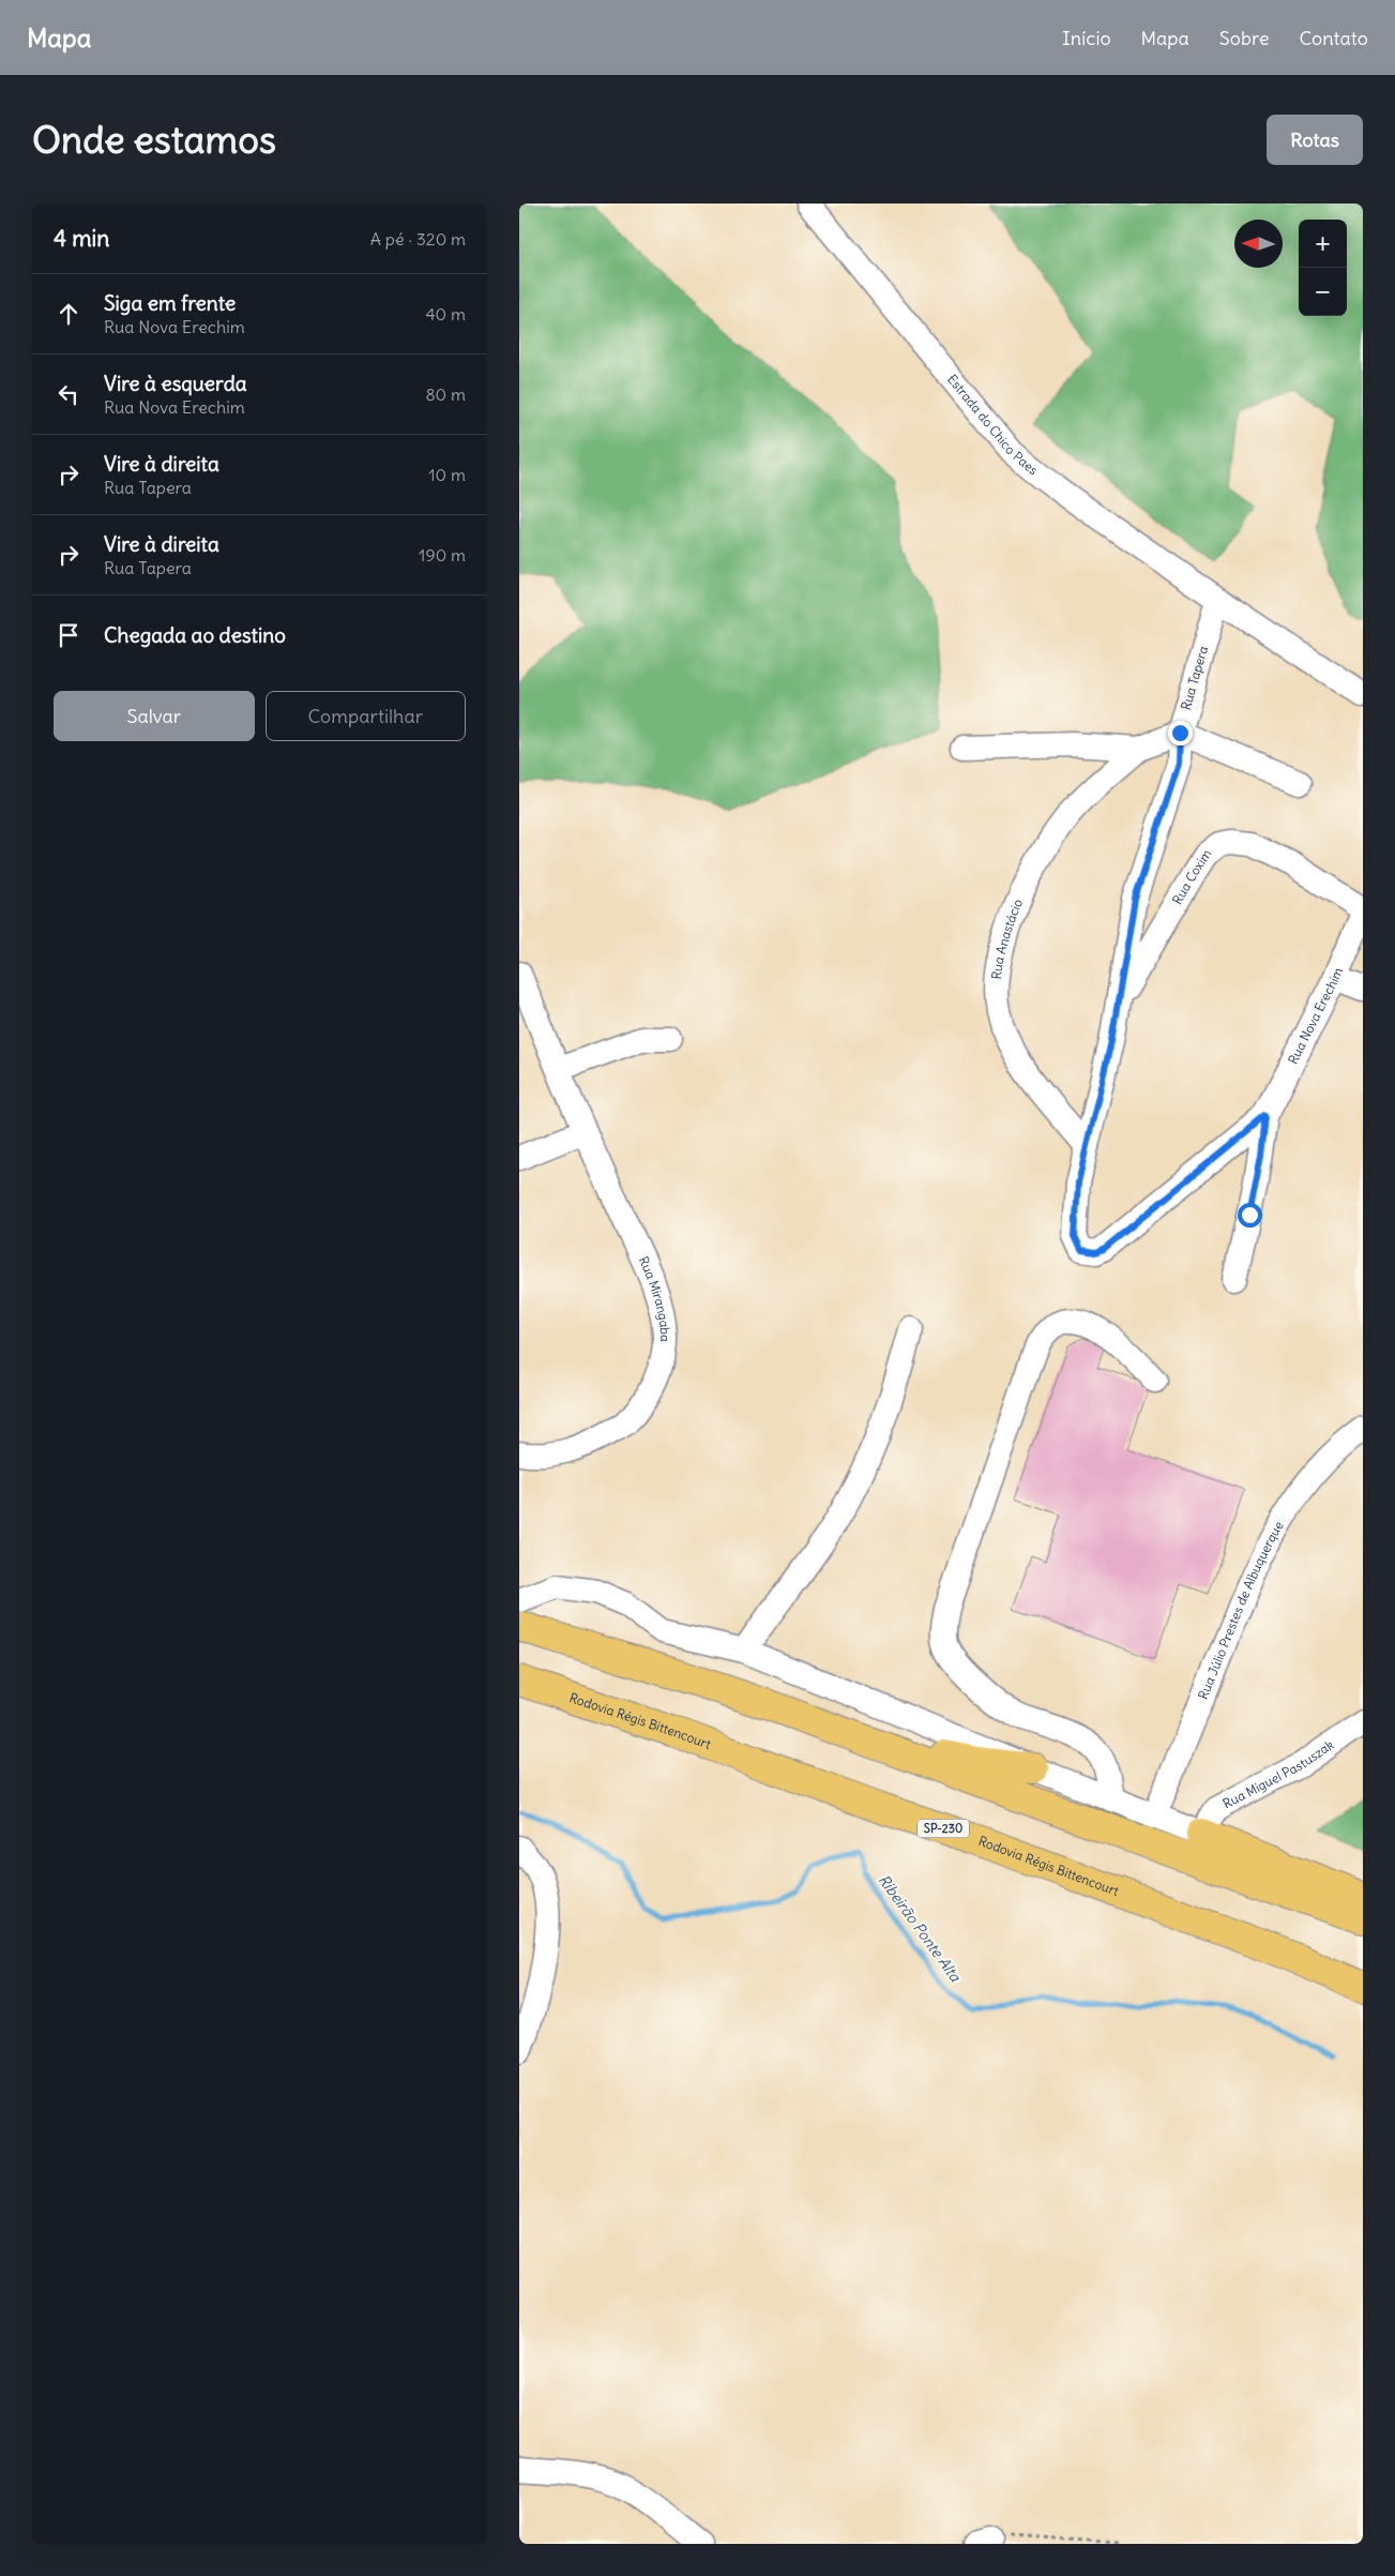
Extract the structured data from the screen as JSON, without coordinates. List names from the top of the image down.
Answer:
{
  "streets": {
    "highway": ["Rodovia Régis Bittencourt", "SP-230"],
    "street": [
      "Estrada do Chico Paes",
      "Rua Tapera",
      "Rua Coxim",
      "Rua Anastácio",
      "Rua Nova Erechim",
      "Rua Mirangaba",
      "Rua Júlio Prestes de Albuquerque",
      "Rua Miguel Pastuszak"
    ]
  },
  "crossings": [
    ["Estrada do Chico Paes", "Rua Tapera"],
    ["Rua Tapera", "Rua Coxim"],
    ["Rua Tapera", "Rua Anastácio"],
    ["Rua Tapera", "Rua Nova Erechim"]
  ],
  "water": ["Ribeirão Ponte Alta"],
  "north": "left",
  "page": {
    "header": "Mapa",
    "nav": [
      "Início",
      "Mapa",
      "Sobre",
      "Contato"
    ],
    "buttons": [
      "Rotas",
      ["Salvar", "Compartilhar"]
    ],
    "title": "Onde estamos",
    "heading": ["4 min", "A pé · 320 m"],
    "map_buttons": ["+", "−"],
    "list": [
      ["Siga em frente", "Rua Nova Erechim", "40 m"],
      ["Vire à esquerda", "Rua Nova Erechim", "80 m"],
      ["Vire à direita", "Rua Tapera", "10 m"],
      ["Vire à direita", "Rua Tapera", "190 m"],
      "Chegada ao destino"
    ]
  }
}
